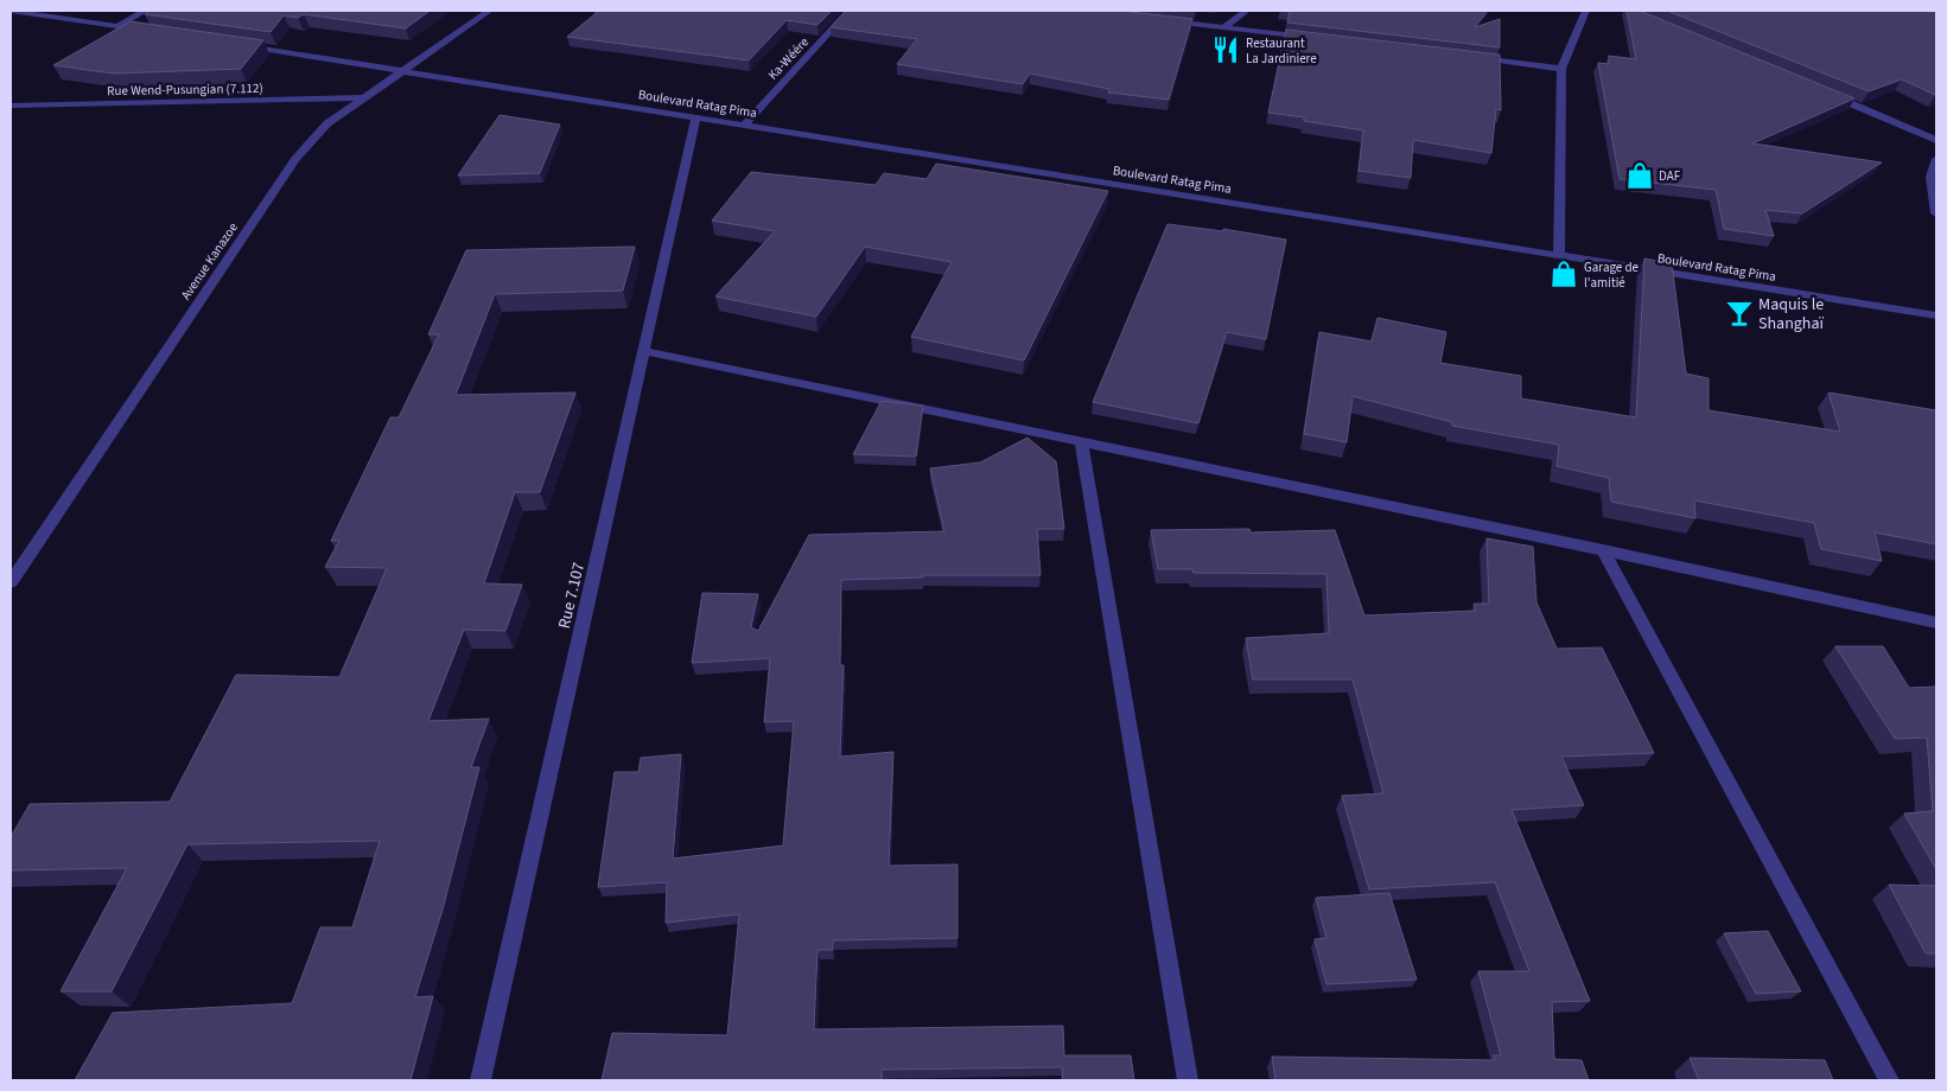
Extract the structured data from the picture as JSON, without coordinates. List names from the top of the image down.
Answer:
{
  "streets": {
    "street": [
      "Ka-Wéére",
      "Rue Wend-Pusungian (7.112)",
      "Boulevard Ratag Pima",
      "Avenue Kanazoe",
      "Rue 7.107"
    ]
  },
  "crossings": [
    ["Ka-Wéére", "Boulevard Ratag Pima"],
    ["Rue Wend-Pusungian (7.112)", "Avenue Kanazoe"],
    ["Boulevard Ratag Pima", "Avenue Kanazoe"],
    ["Boulevard Ratag Pima", "Rue 7.107"]
  ],
  "places": {
    "restaurant": ["Restaurant La Jardiniere"],
    "shop": ["DAF", "Garage de l'amitié"],
    "bar": ["Maquis le Shanghaï"]
  }
}
